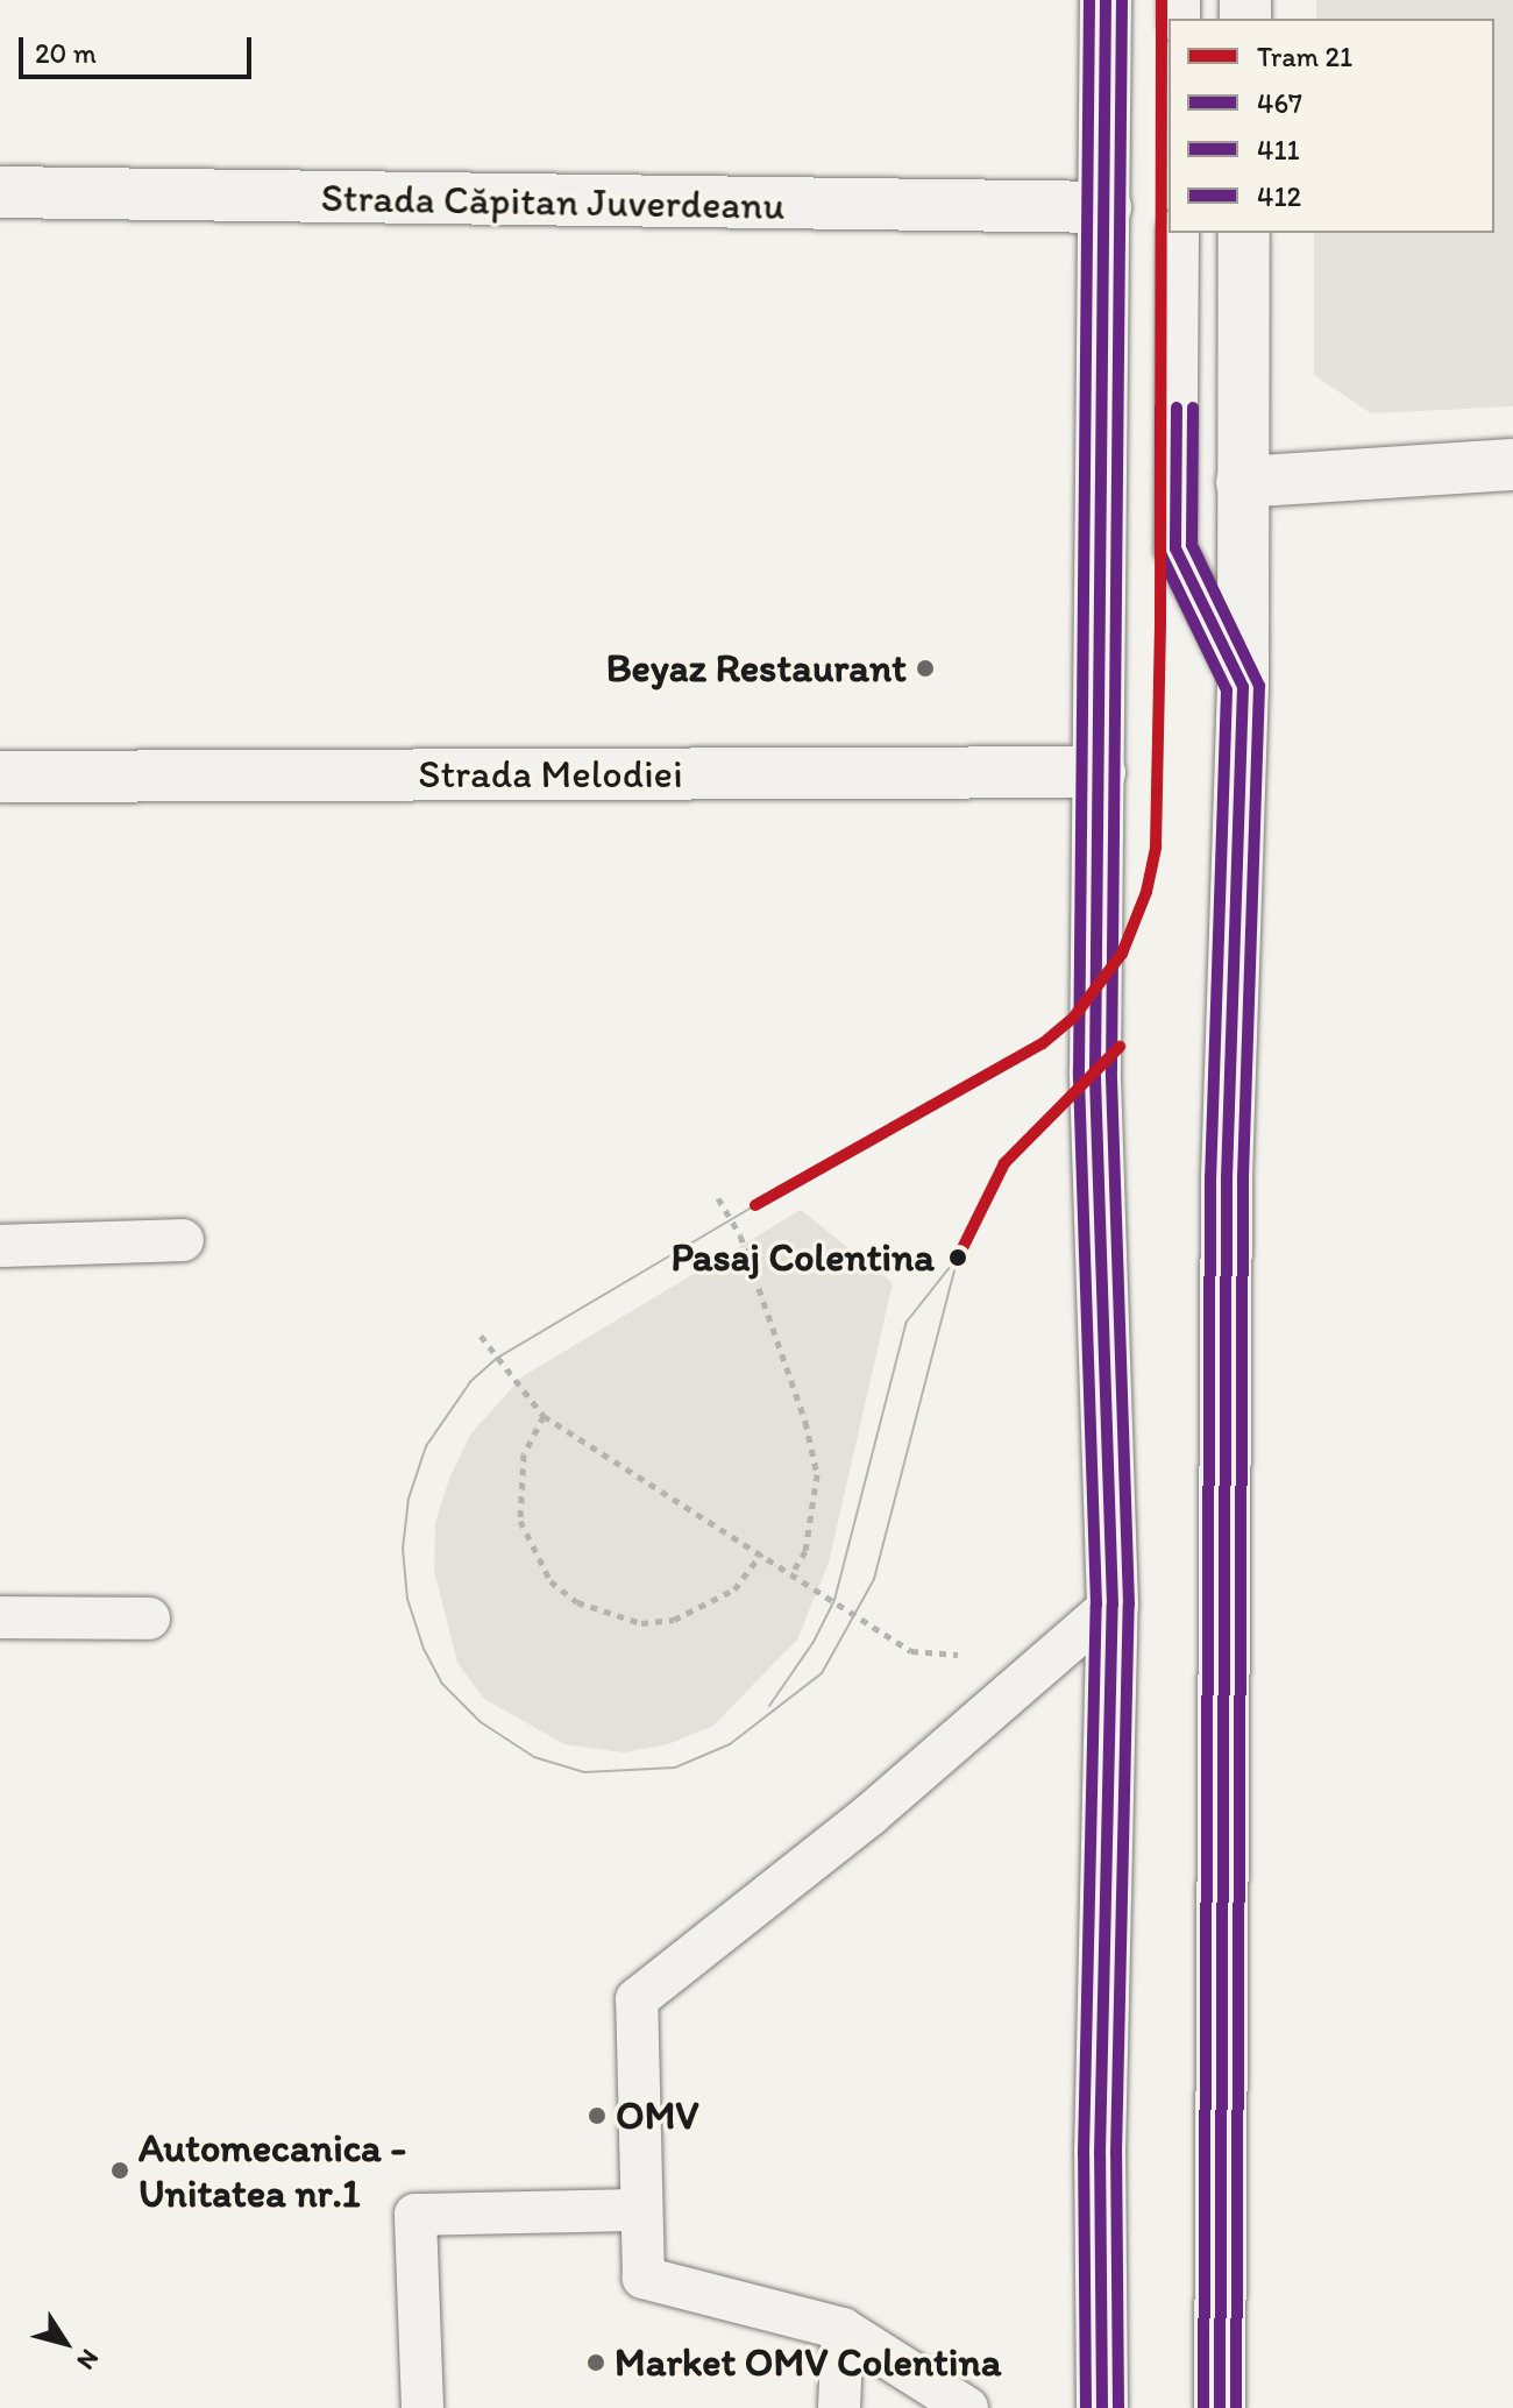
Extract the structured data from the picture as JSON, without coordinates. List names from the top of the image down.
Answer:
{
  "streets": {
    "main road": ["Strada Căpitan Juverdeanu", "Strada Melodiei"]
  },
  "places": [
    "Beyaz Restaurant",
    "Pasaj Colentina",
    "OMV",
    "Automecanica - Unitatea nr.1",
    "Market OMV Colentina"
  ],
  "lines": [
    "tram line 21",
    "transit line 467",
    "transit line 411",
    "transit line 412"
  ],
  "legend": [
    "Tram 21",
    "467",
    "411",
    "412"
  ],
  "scale_bar": "20 m",
  "north": "bottom right"
}
